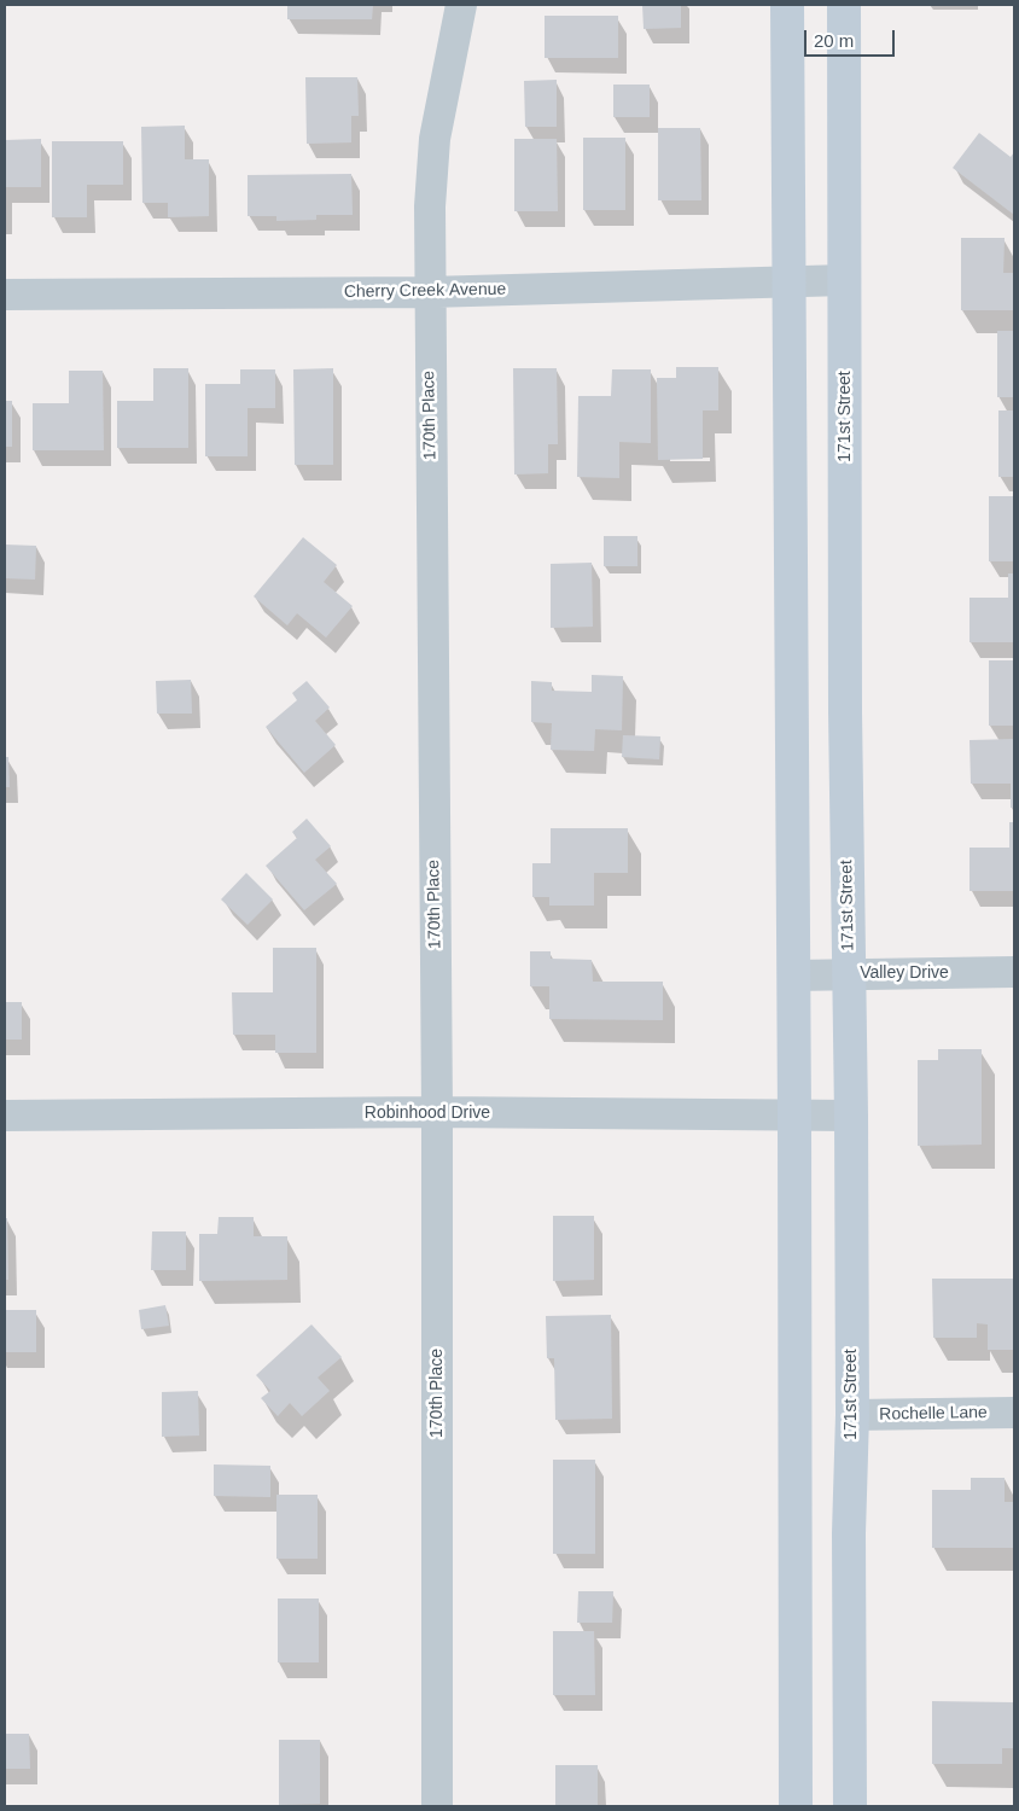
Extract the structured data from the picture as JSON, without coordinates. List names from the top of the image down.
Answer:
{
  "streets": {
    "street": [
      "Cherry Creek Avenue",
      "170th Place",
      "171st Street",
      "Valley Drive",
      "Robinhood Drive",
      "Rochelle Lane"
    ]
  },
  "crossings": [
    ["Cherry Creek Avenue", "170th Place"],
    ["Cherry Creek Avenue", "171st Street"],
    ["170th Place", "Robinhood Drive"],
    ["171st Street", "Valley Drive"],
    ["171st Street", "Robinhood Drive"],
    ["171st Street", "Rochelle Lane"]
  ],
  "scale_bar": "20 m"
}
